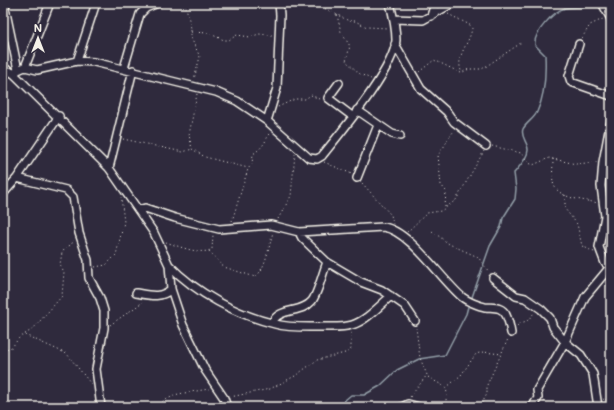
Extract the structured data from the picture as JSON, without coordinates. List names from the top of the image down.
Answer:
{
  "north": "top"
}
